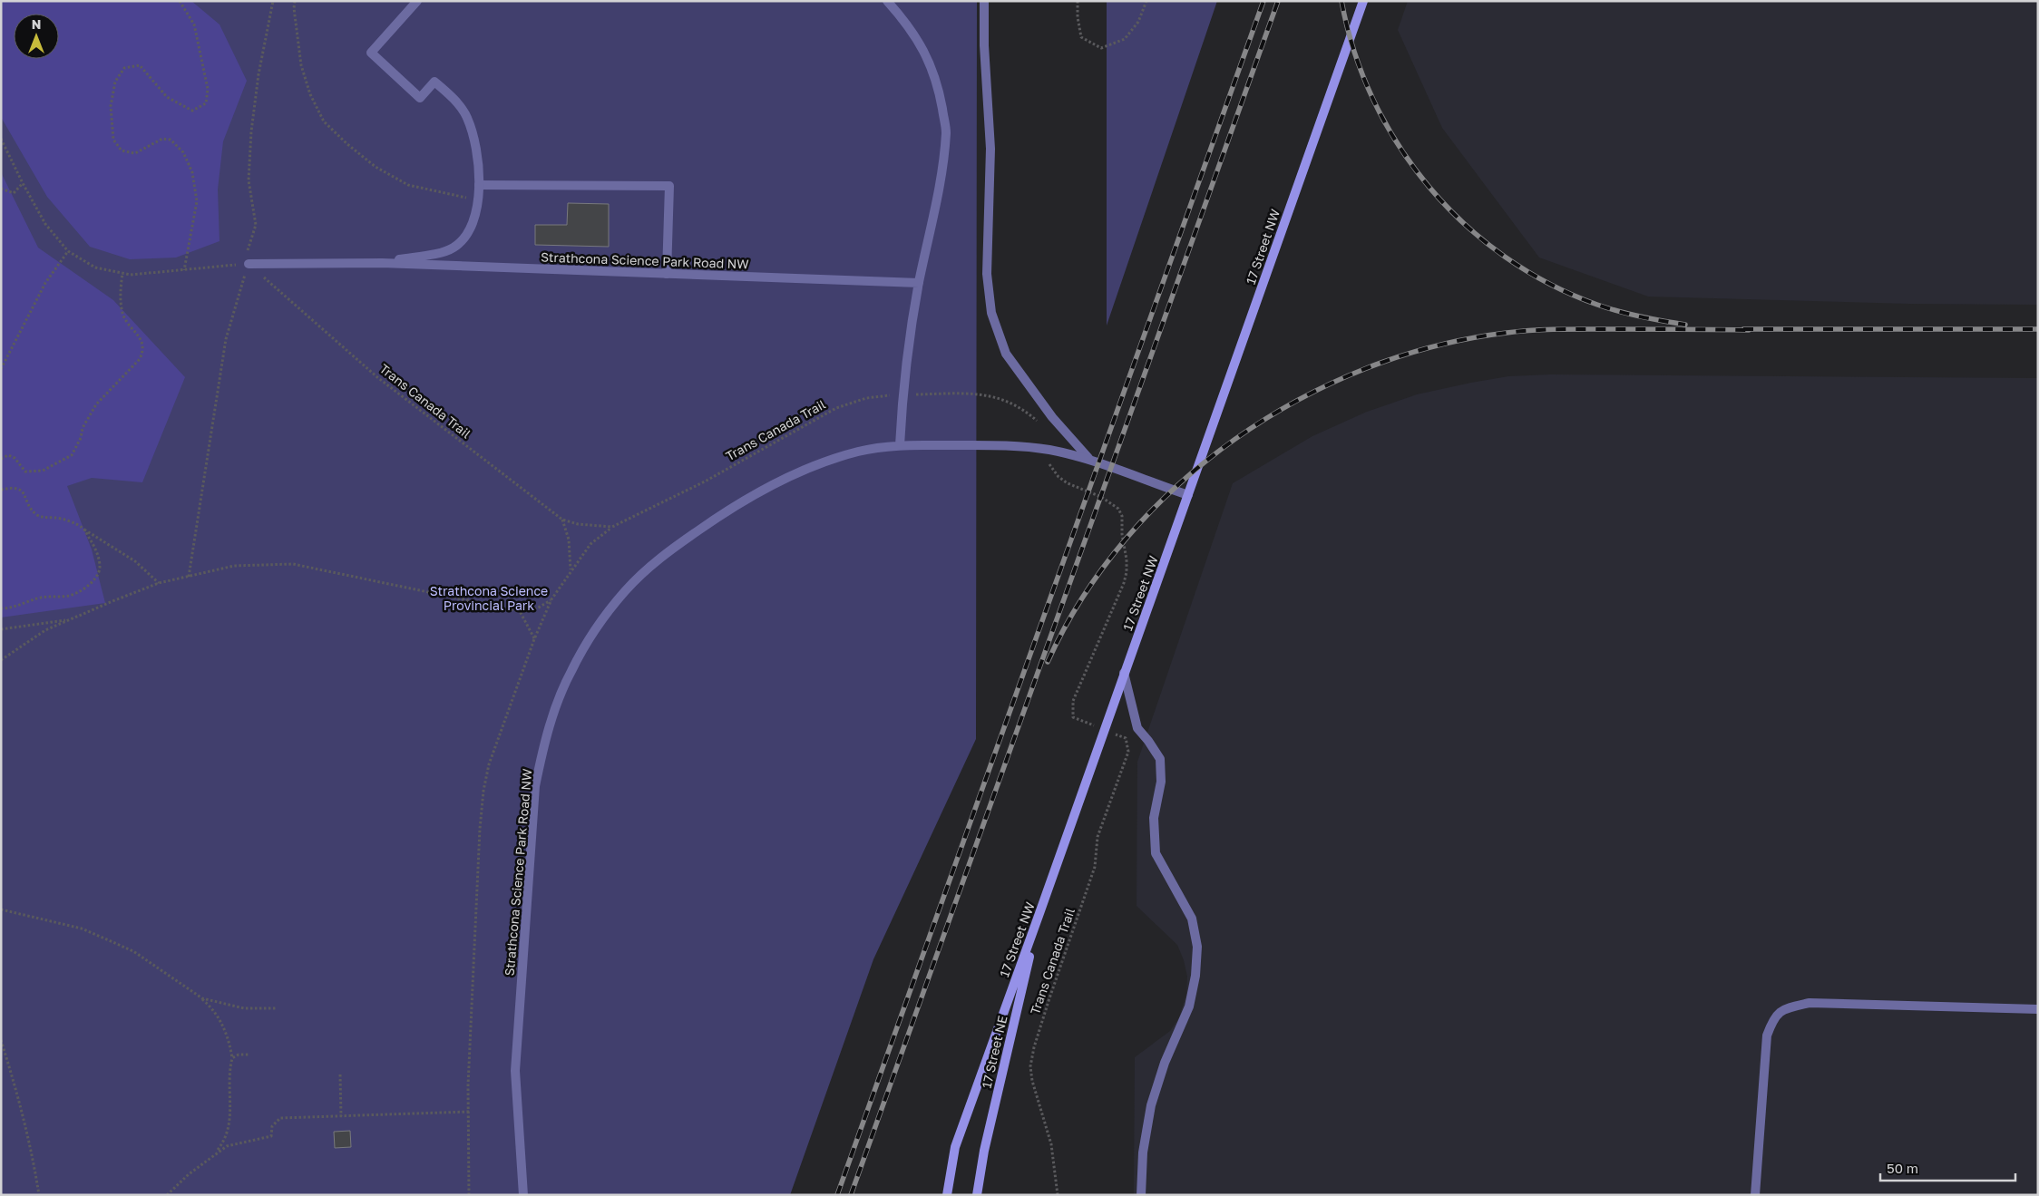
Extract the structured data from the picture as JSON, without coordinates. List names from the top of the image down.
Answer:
{
  "streets": {
    "main road": ["17 Street NW", "17 Street NE"],
    "street": ["Strathcona Science Park Road NW"],
    "path": ["Trans Canada Trail"]
  },
  "crossings": [
    ["17 Street NW", "Strathcona Science Park Road NW"],
    ["17 Street NW", "17 Street NE"],
    ["Strathcona Science Park Road NW", "Trans Canada Trail"]
  ],
  "parks": ["Strathcona Science Provincial Park"],
  "scale_bar": "50 m",
  "north": "top"
}
